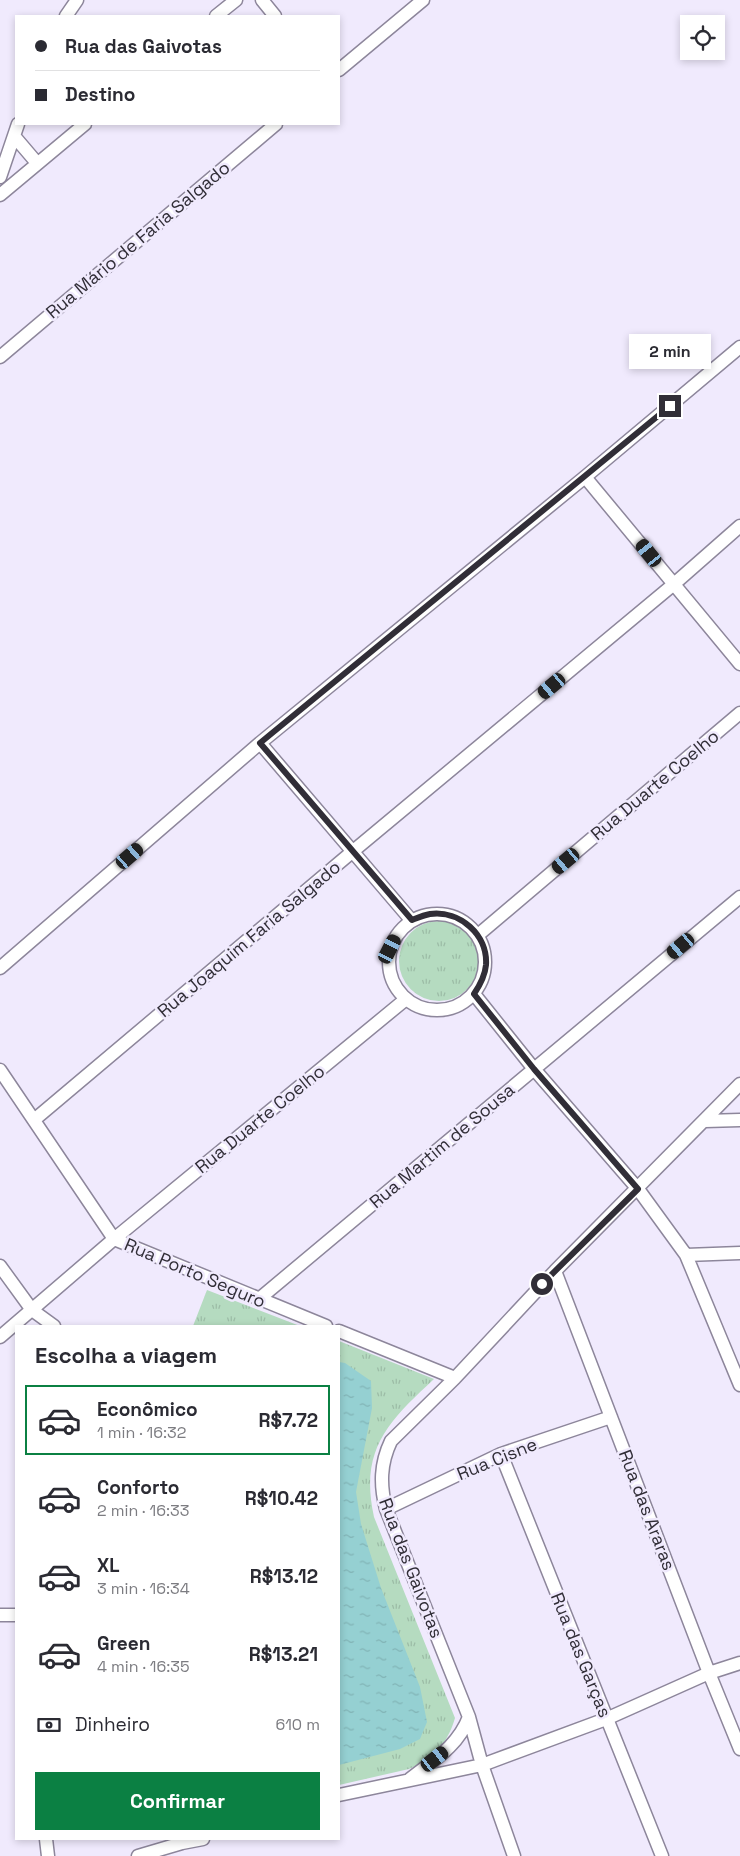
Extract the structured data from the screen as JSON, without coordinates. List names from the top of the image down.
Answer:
{
  "streets": {
    "street": [
      "Rua Mário de Faria Salgado",
      "Rua Duarte Coelho",
      "Rua Joaquim Faria Salgado",
      "Rua Martim de Sousa",
      "Rua Porto Seguro",
      "Rua Cisne",
      "Rua das Araras",
      "Rua das Gaivotas",
      "Rua das Garças"
    ]
  },
  "crossings": [
    ["Rua Duarte Coelho", "Rua Porto Seguro"],
    ["Rua Joaquim Faria Salgado", "Rua Porto Seguro"],
    ["Rua Martim de Sousa", "Rua Porto Seguro"],
    ["Rua Cisne", "Rua das Araras"],
    ["Rua Cisne", "Rua das Gaivotas"],
    ["Rua Cisne", "Rua das Garças"],
    ["Rua das Araras", "Rua das Gaivotas"]
  ],
  "page": {
    "banner": ["Rua das Gaivotas", "Destino"],
    "bubble": "2 min",
    "heading": "Escolha a viagem",
    "list": [
      {
        "name": "Econômico",
        "note": "1 min · 16:32",
        "value": "R$7.72"
      },
      {
        "name": "Conforto",
        "note": "2 min · 16:33",
        "value": "R$10.42"
      },
      {
        "name": "XL",
        "note": "3 min · 16:34",
        "value": "R$13.12"
      },
      {
        "name": "Green",
        "note": "4 min · 16:35",
        "value": "R$13.21"
      }
    ],
    "pay": ["Dinheiro", "610 m"],
    "buttons": "Confirmar"
  }
}
